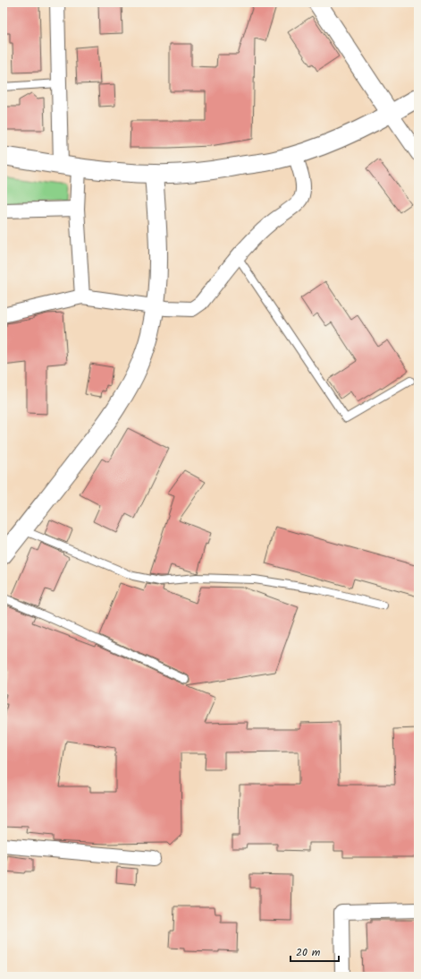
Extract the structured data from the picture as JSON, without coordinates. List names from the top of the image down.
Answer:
{
  "scale_bar": "20 m"
}
